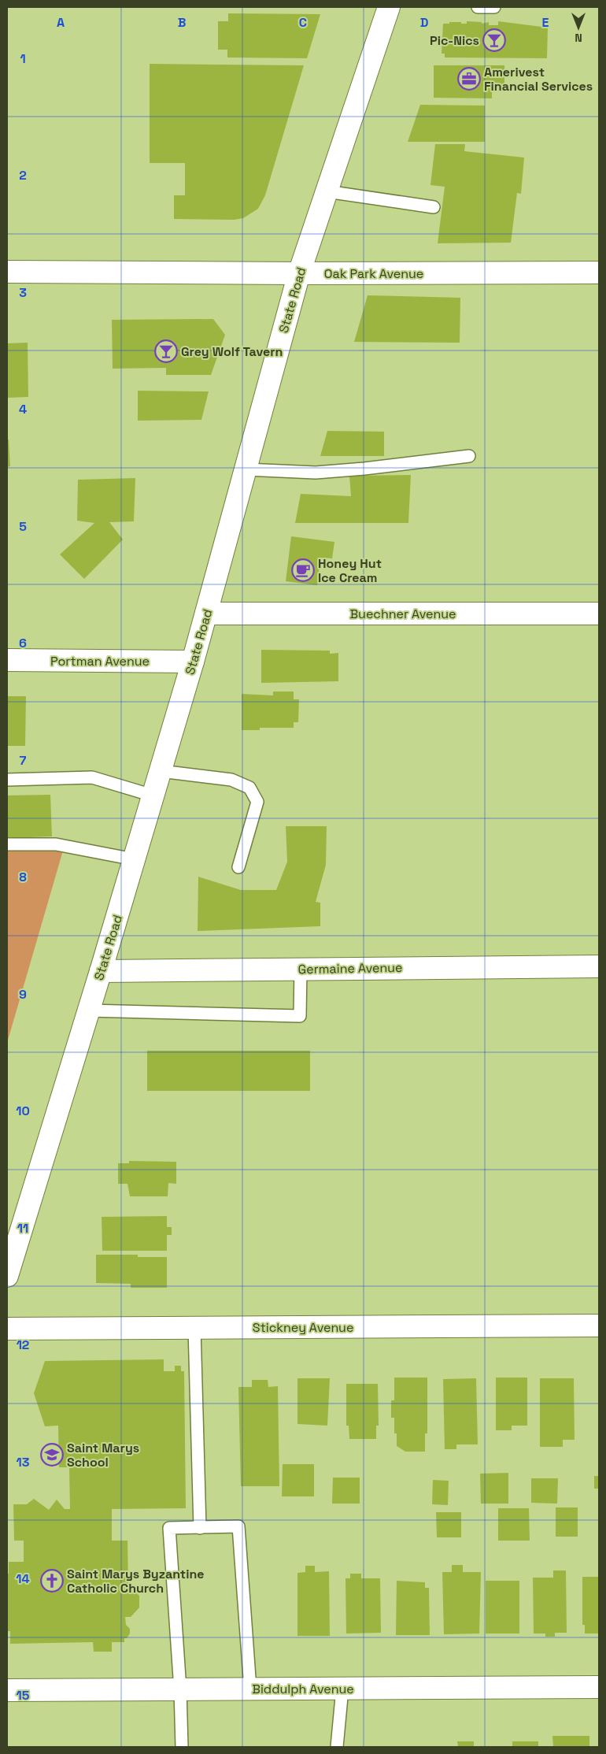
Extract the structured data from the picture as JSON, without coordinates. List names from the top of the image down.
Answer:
{
  "streets": {
    "street": [
      "Oak Park Avenue",
      "State Road",
      "Buechner Avenue",
      "Portman Avenue",
      "Germaine Avenue",
      "Stickney Avenue",
      "Biddulph Avenue"
    ]
  },
  "crossings": [
    ["Oak Park Avenue", "State Road"],
    ["State Road", "Buechner Avenue"],
    ["State Road", "Portman Avenue"],
    ["State Road", "Germaine Avenue"]
  ],
  "places": {
    "bar": ["Pic-Nics", "Grey Wolf Tavern"],
    "office": ["Amerivest Financial Services"],
    "cafe": ["Honey Hut Ice Cream"],
    "school or university": ["Saint Marys School"],
    "church": ["Saint Marys Byzantine Catholic Church"]
  },
  "north": "bottom",
  "grid": {
    "columns": [
      "A",
      "B",
      "C",
      "D",
      "E"
    ],
    "rows": [
      "1",
      "2",
      "3",
      "4",
      "5",
      "6",
      "7",
      "8",
      "9",
      "10",
      "11",
      "12",
      "13",
      "14",
      "15"
    ]
  }
}
